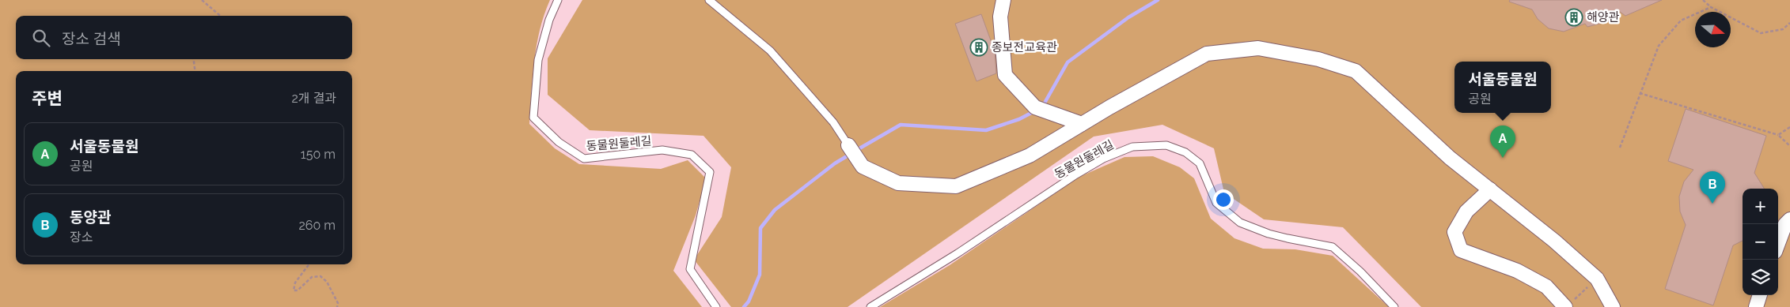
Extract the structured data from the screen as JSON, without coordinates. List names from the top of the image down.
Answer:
{
  "streets": {
    "lane": ["동물원둘레길"]
  },
  "places": {
    "building": ["해양관", "종보전교육관"]
  },
  "north": "right",
  "page": {
    "search": "장소 검색",
    "popup": ["서울동물원", "공원"],
    "heading": ["주변", "2개 결과"],
    "list": [
      {
        "mark": "A",
        "name": "서울동물원",
        "note": "공원",
        "value": "150 m"
      },
      {
        "mark": "B",
        "name": "동양관",
        "note": "장소",
        "value": "260 m"
      }
    ],
    "pins": ["A", "B"],
    "map_buttons": ["+", "−"]
  }
}
